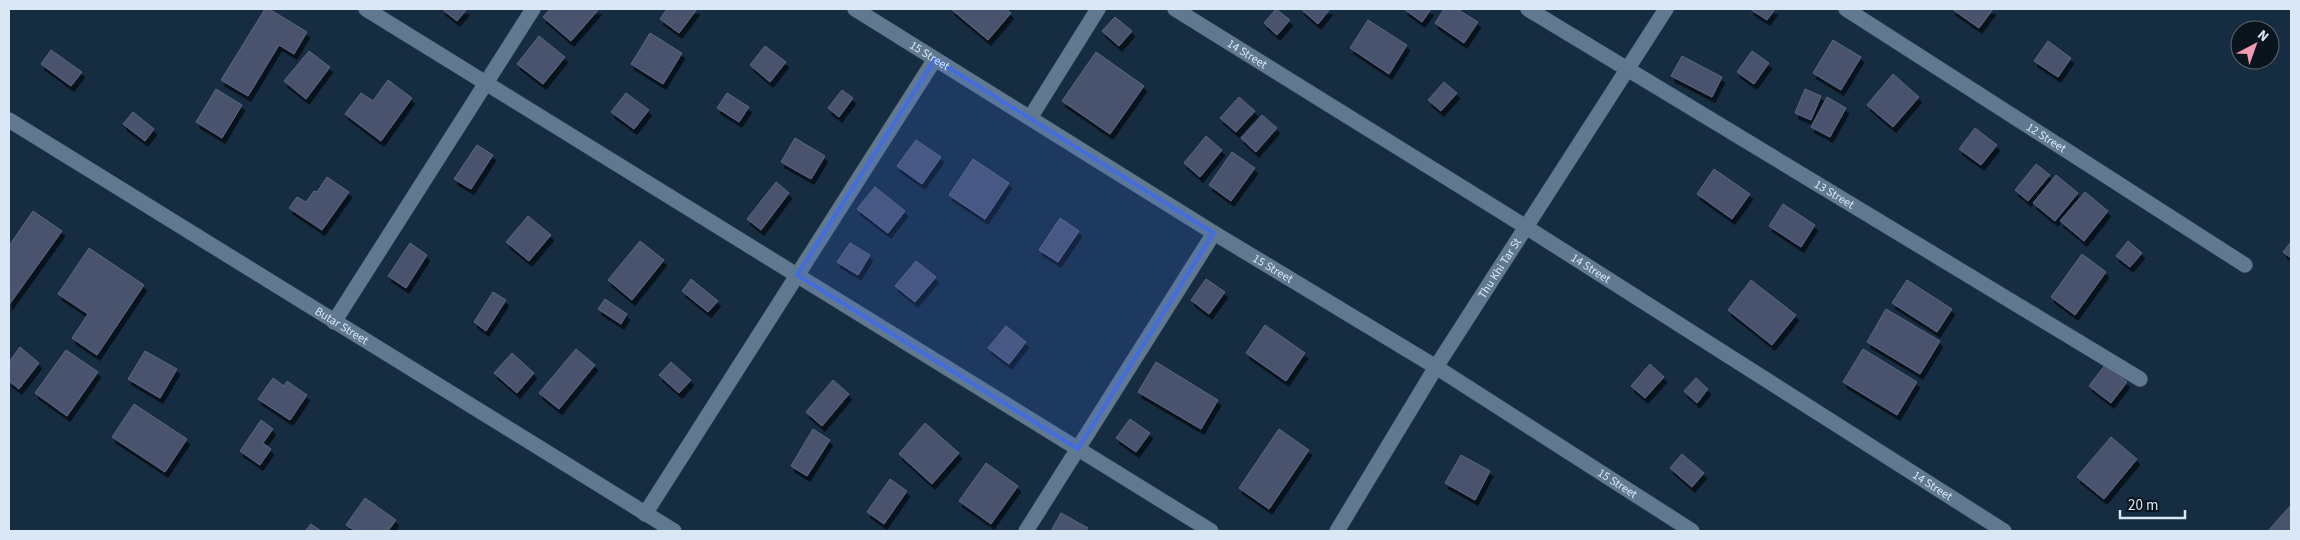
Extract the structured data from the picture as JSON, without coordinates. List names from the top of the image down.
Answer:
{
  "streets": {
    "street": [
      "14 Street",
      "15 Street",
      "12 Street",
      "13 Street",
      "Thu Khi Tar St",
      "Butar Street"
    ]
  },
  "crossings": [
    ["14 Street", "Thu Khi Tar St"],
    ["15 Street", "Thu Khi Tar St"],
    ["13 Street", "Thu Khi Tar St"]
  ],
  "scale_bar": "20 m",
  "north": "top right"
}
